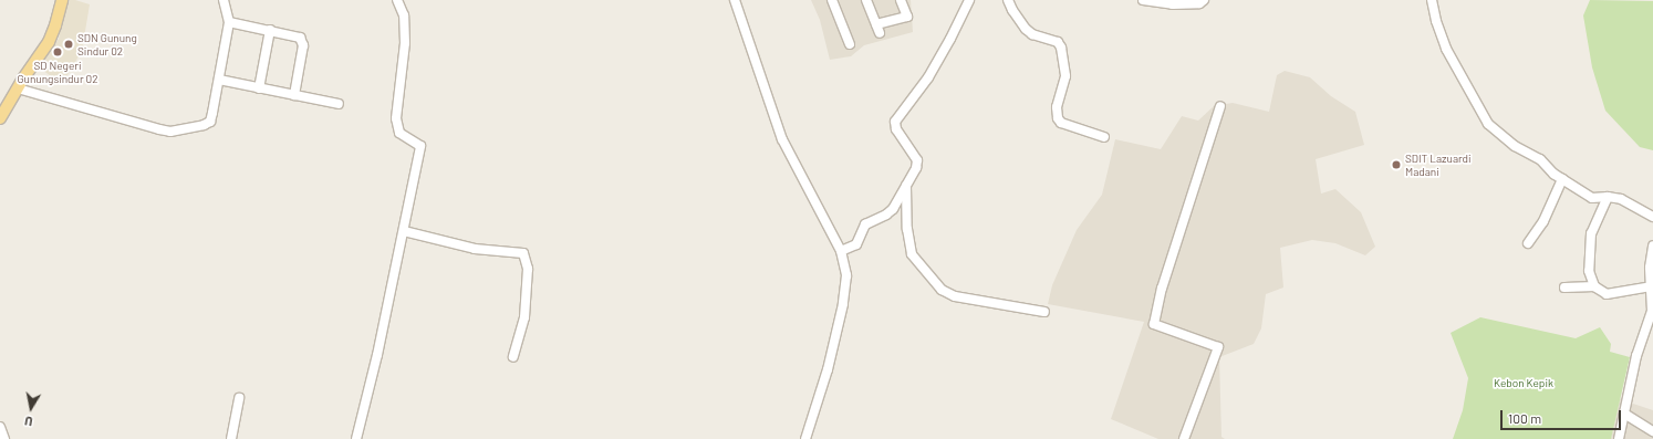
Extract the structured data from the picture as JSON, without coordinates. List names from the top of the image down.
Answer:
{
  "parks": ["Kebon Kepik"],
  "places": ["SDN Gunung Sindur 02", "SD Negeri Gunungsindur 02", "SDIT Lazuardi Madani"],
  "scale_bar": "100 m",
  "north": "bottom"
}
